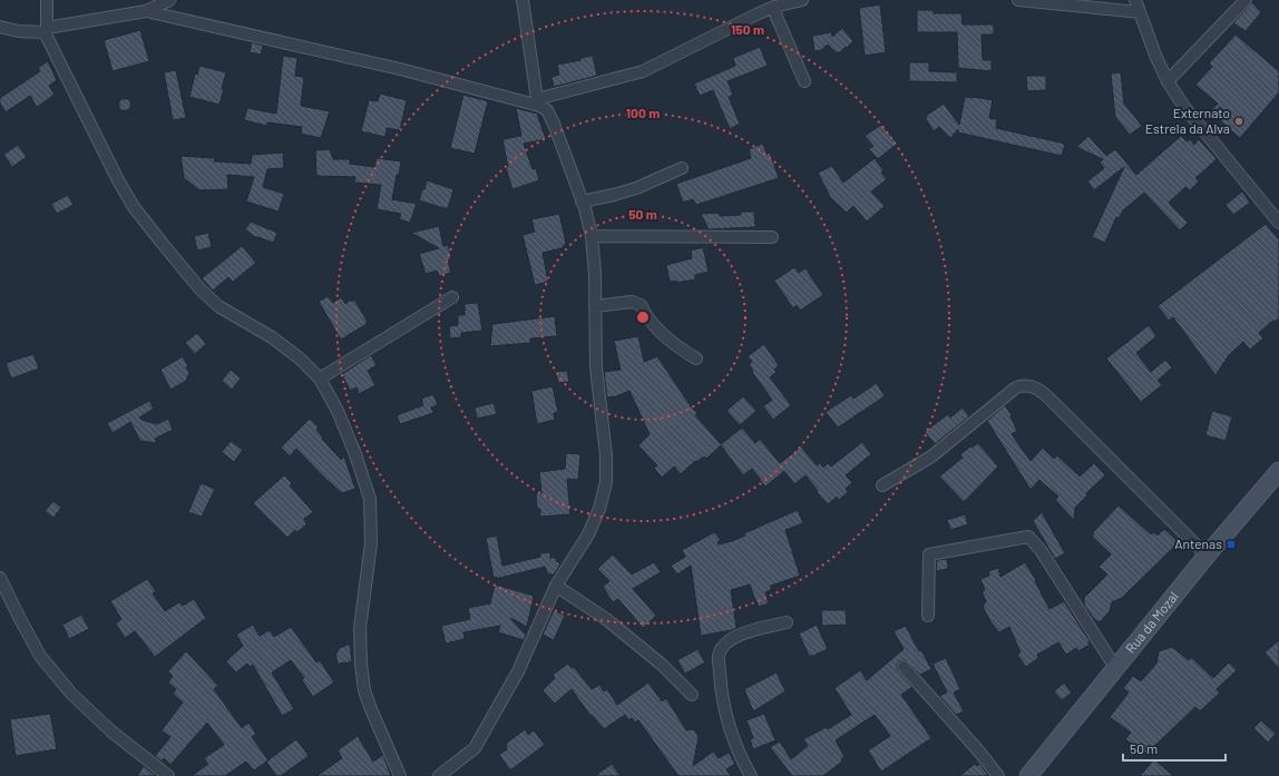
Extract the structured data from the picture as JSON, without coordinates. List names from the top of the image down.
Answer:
{
  "streets": {
    "main road": ["Rua da Mozal"]
  },
  "places": {
    "other": ["Externato Estrela da Alva"],
    "transit": ["Antenas"]
  },
  "scale_bar": "50 m",
  "rings": ["150 m", "100 m", "50 m"]
}
